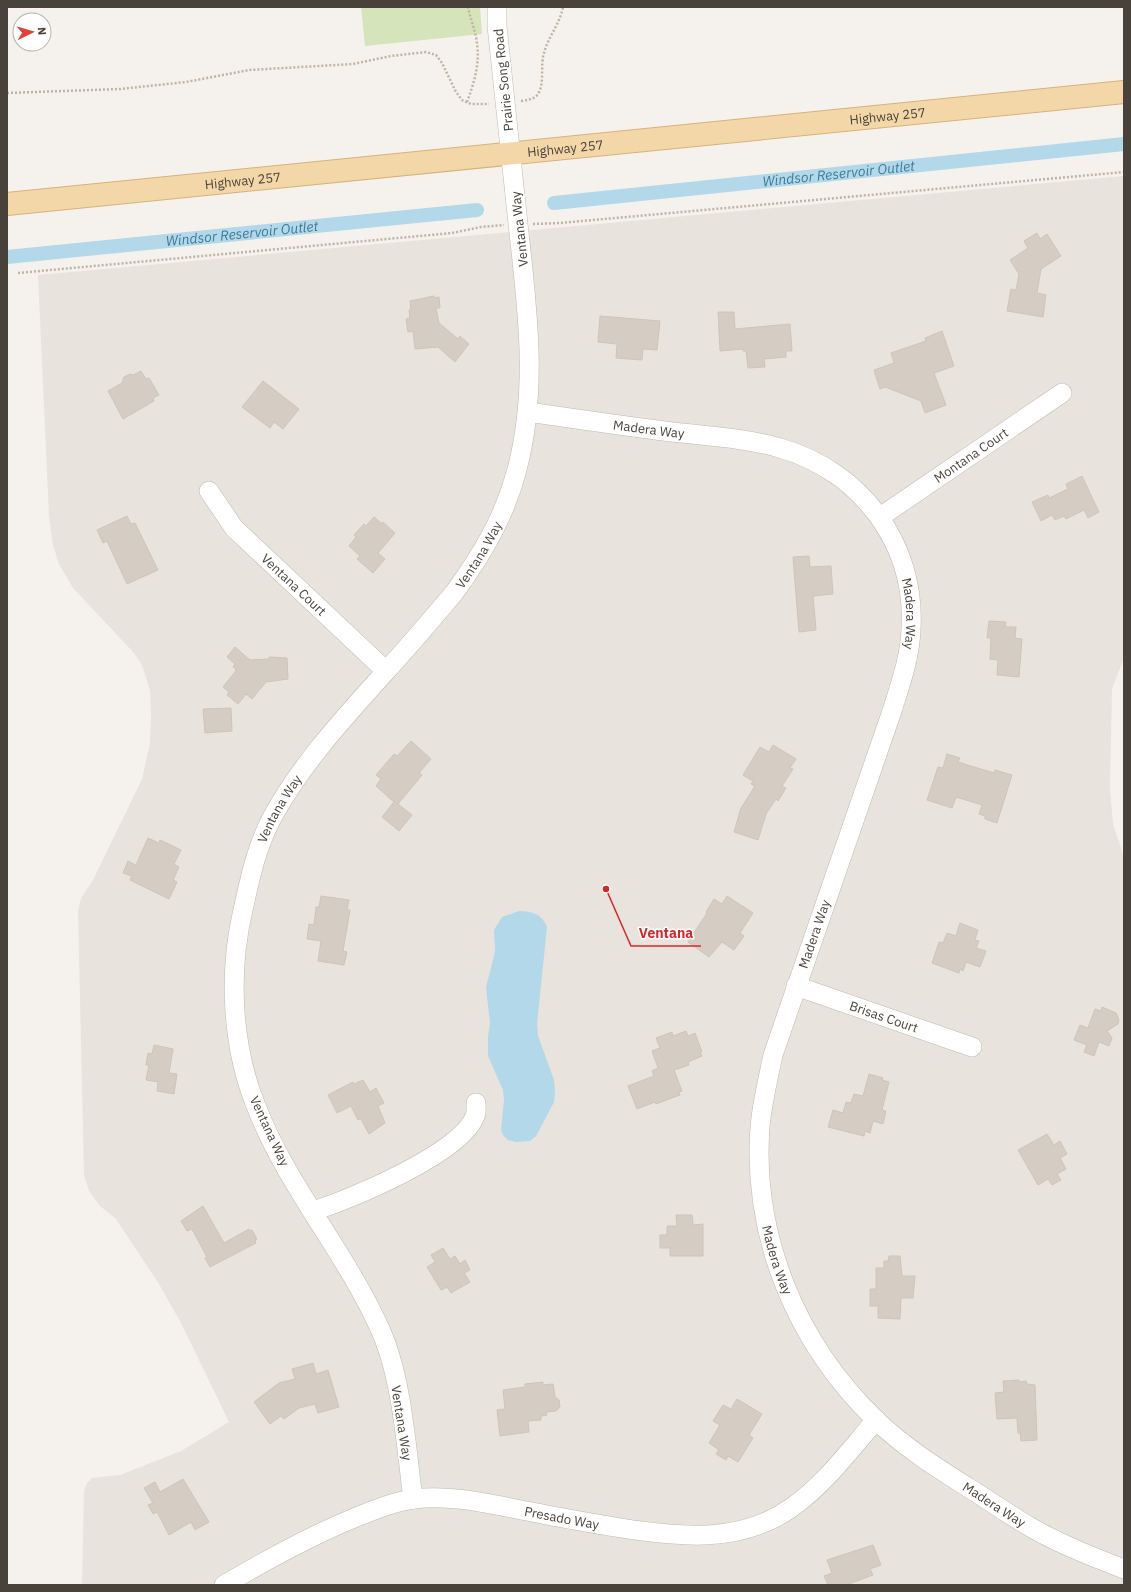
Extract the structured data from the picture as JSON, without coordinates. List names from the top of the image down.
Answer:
{
  "streets": {
    "main road": ["Highway 257"],
    "street": [
      "Prairie Song Road",
      "Ventana Way",
      "Madera Way",
      "Montana Court",
      "Ventana Court",
      "Brisas Court",
      "Presado Way"
    ]
  },
  "crossings": [
    ["Prairie Song Road", "Highway 257"],
    ["Prairie Song Road", "Ventana Way"],
    ["Highway 257", "Ventana Way"],
    ["Ventana Way", "Madera Way"],
    ["Ventana Way", "Ventana Court"],
    ["Ventana Way", "Presado Way"],
    ["Madera Way", "Montana Court"],
    ["Madera Way", "Brisas Court"],
    ["Madera Way", "Presado Way"]
  ],
  "water": ["Windsor Reservoir Outlet"],
  "places": ["Ventana"],
  "north": "right"
}
